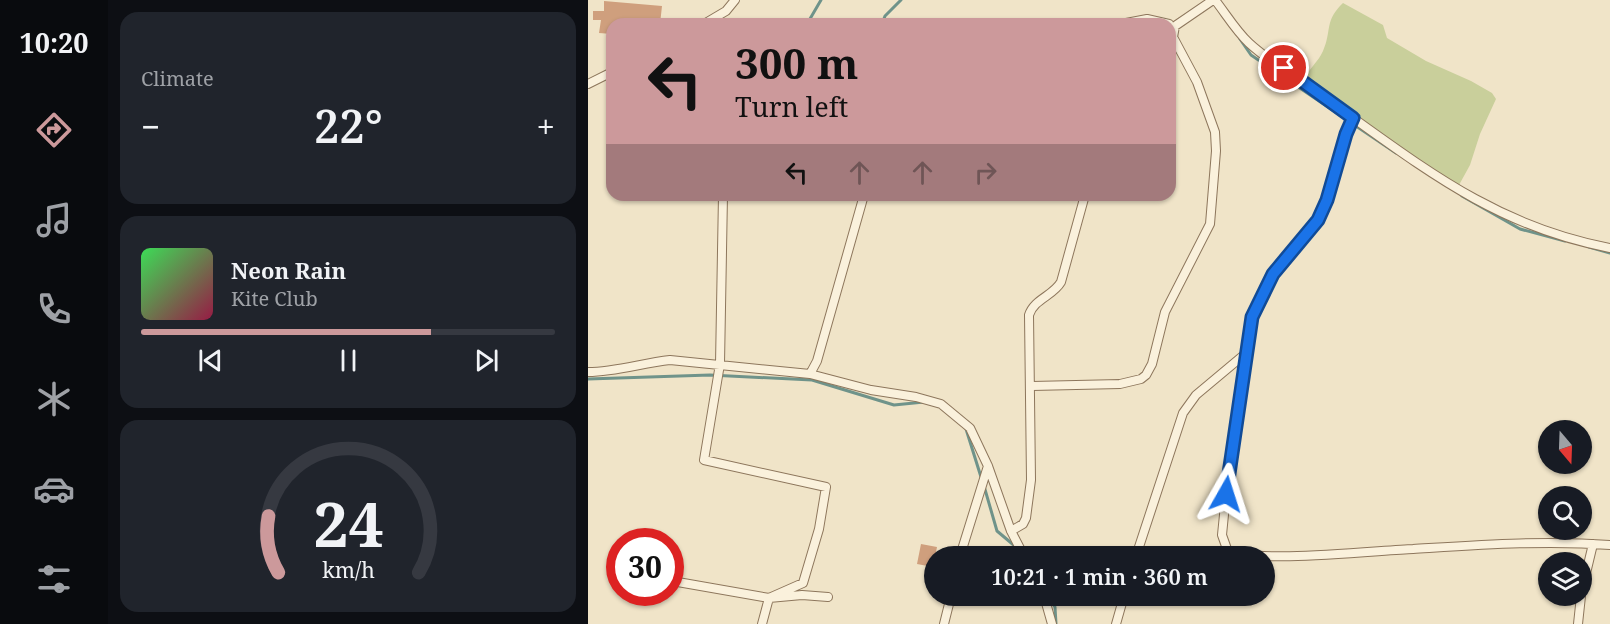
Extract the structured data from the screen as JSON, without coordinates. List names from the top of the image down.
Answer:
{
  "north": "bottom",
  "page": {
    "tabs": "10:20",
    "tile": "Climate",
    "turn": ["300 m", "Turn left"],
    "heat": ["−", "22°", "+"],
    "song": ["Neon Rain", "Kite Club"],
    "limit": "30",
    "trip": "10:21 · 1 min · 360 m",
    "gauge": ["24", "km/h"]
  }
}
